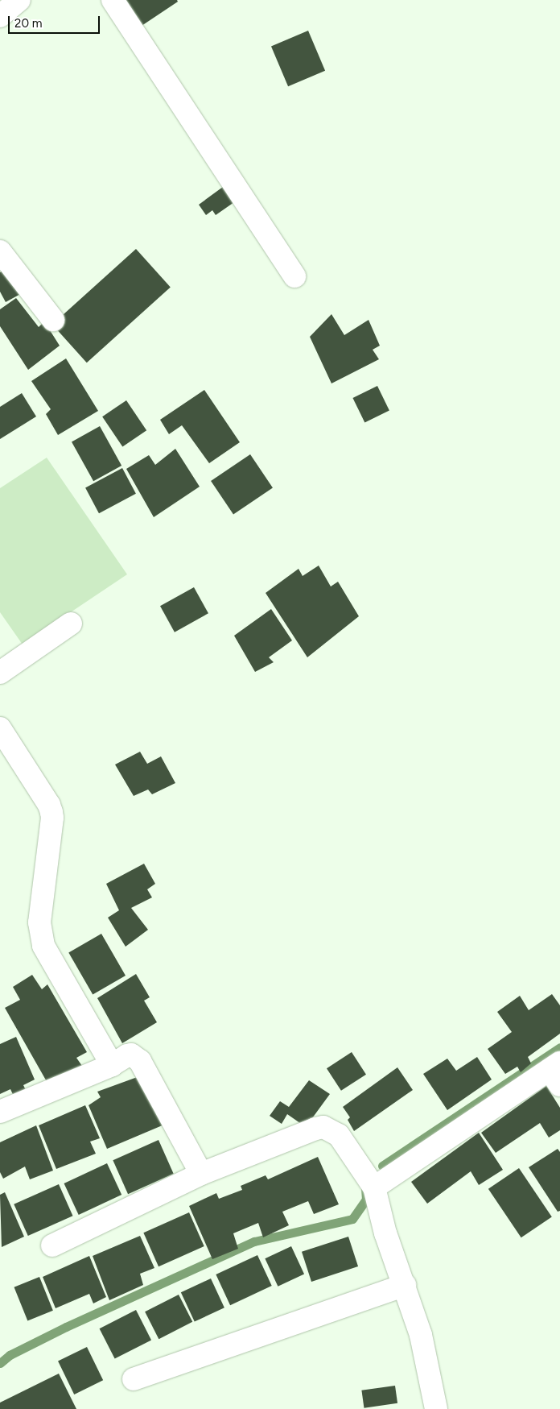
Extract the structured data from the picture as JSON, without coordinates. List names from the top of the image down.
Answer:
{
  "scale_bar": "20 m"
}
